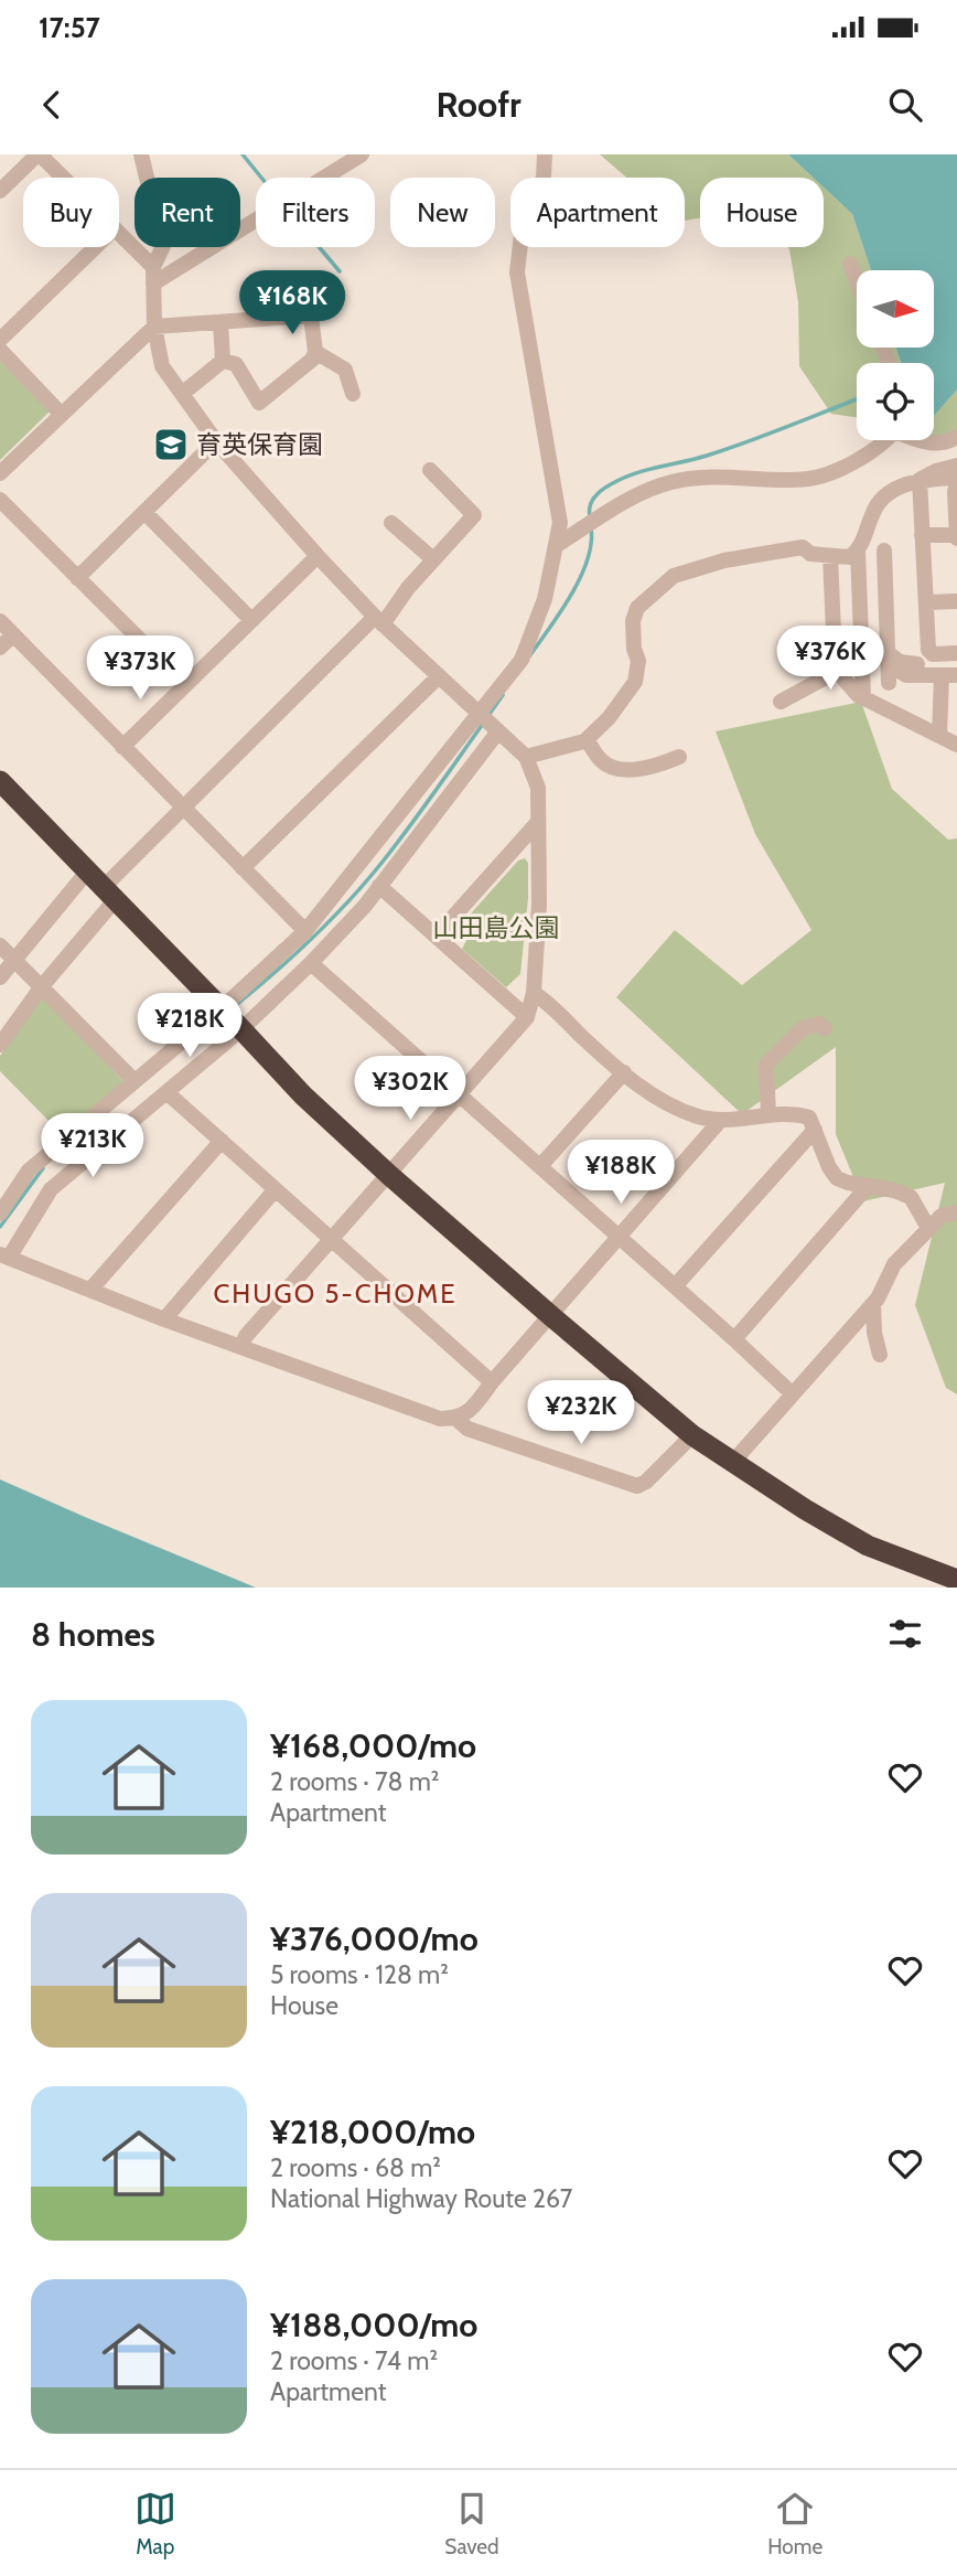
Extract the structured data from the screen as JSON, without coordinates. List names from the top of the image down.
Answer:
{
  "districts": ["CHUGO 5-CHOME"],
  "parks": ["山田島公園"],
  "places": {
    "school or university": ["育英保育園"]
  },
  "north": "right",
  "page": {
    "status": "17:57",
    "header": "Roofr",
    "chip": [
      "Buy",
      "Rent",
      "Filters",
      "New",
      "Apartment",
      "House"
    ],
    "price": [
      "¥168K",
      "¥376K",
      "¥373K",
      "¥218K",
      "¥302K",
      "¥213K",
      "¥188K",
      "¥232K"
    ],
    "heading": "8 homes",
    "list": [
      {
        "name": "¥168,000/mo",
        "note": "2 rooms · 78 m² · Apartment"
      },
      {
        "name": "¥376,000/mo",
        "note": "5 rooms · 128 m² · House"
      },
      {
        "name": "¥218,000/mo",
        "note": "2 rooms · 68 m² · National Highway Route 267"
      },
      {
        "name": "¥188,000/mo",
        "note": "2 rooms · 74 m² · Apartment"
      }
    ],
    "tabs": ["Map", "Saved", "Home"]
  }
}
